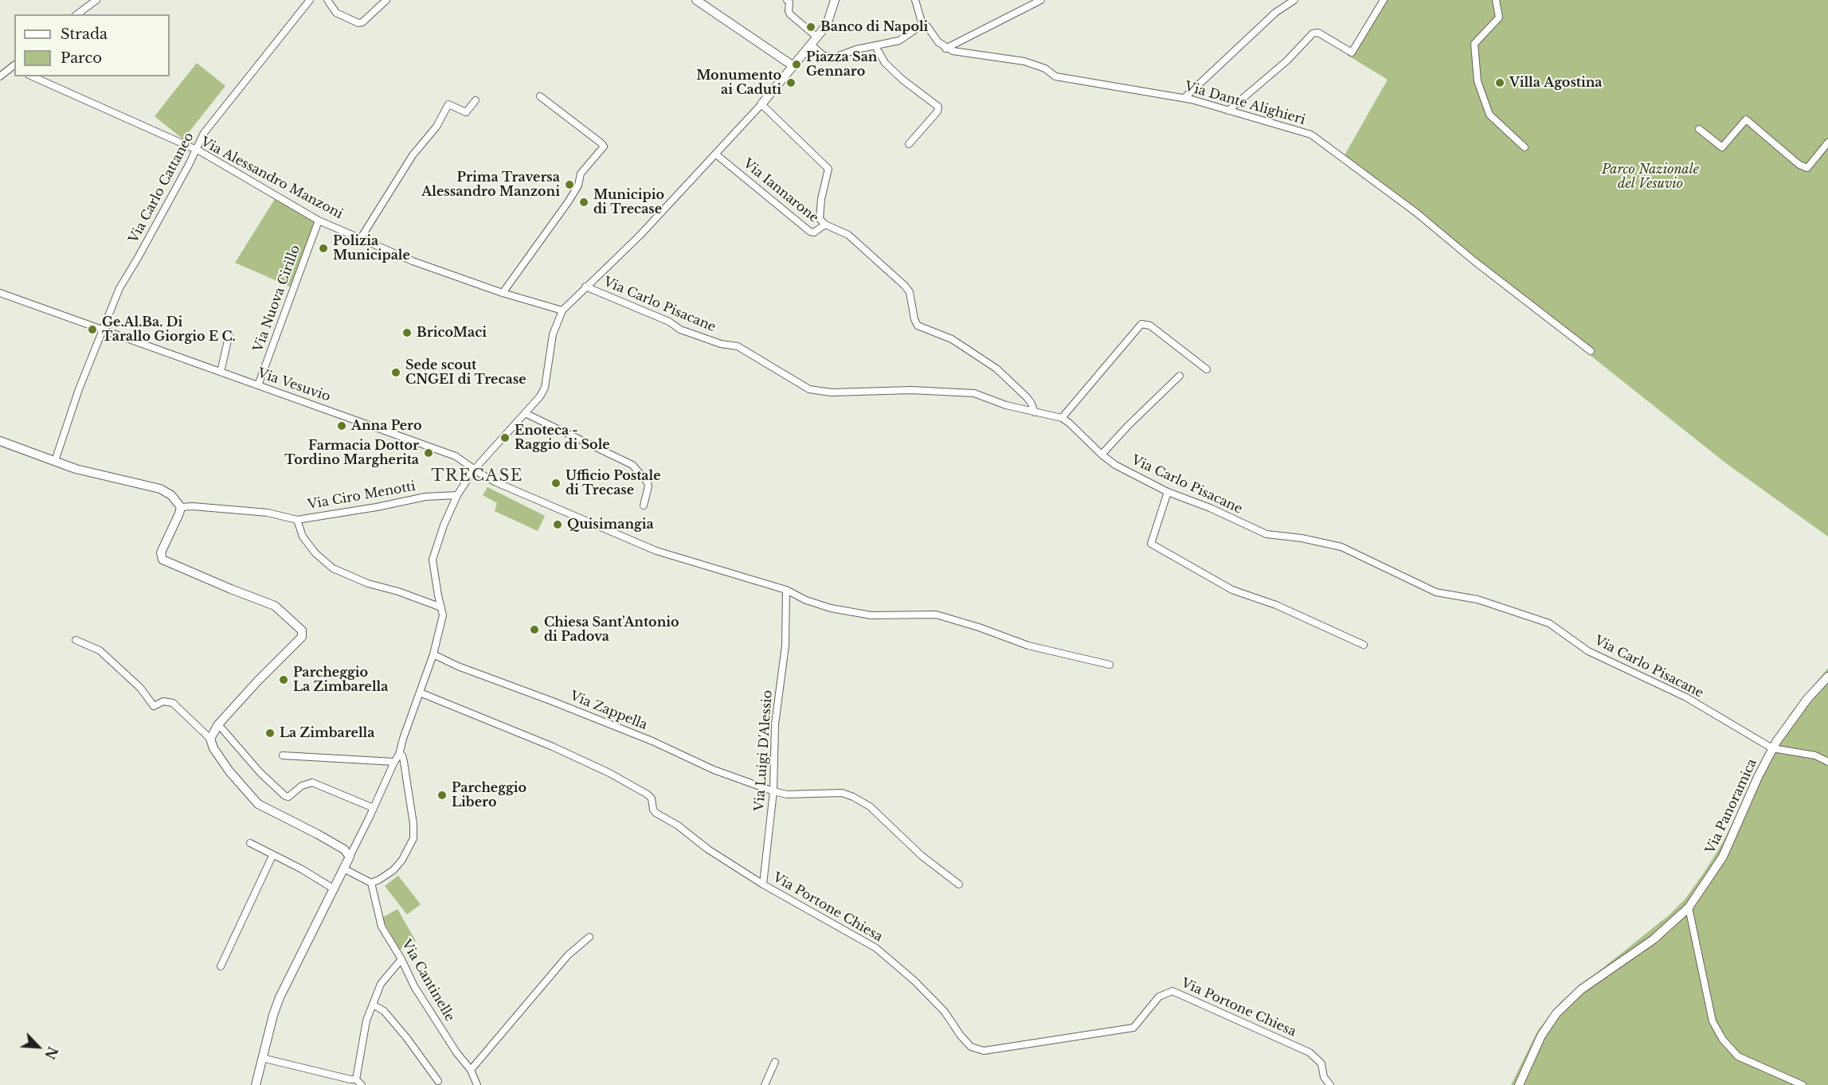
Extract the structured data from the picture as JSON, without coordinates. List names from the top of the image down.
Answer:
{
  "streets": {
    "street": [
      "Via Dante Alighieri",
      "Via Alessandro Manzoni",
      "Via Carlo Cattaneo",
      "Via Iannarone",
      "Via Nuova Cirillo",
      "Via Carlo Pisacane",
      "Via Vesuvio",
      "Via Ciro Menotti",
      "Via Zappella",
      "Via Luigi D'Alessio",
      "Via Panoramica",
      "Via Portone Chiesa",
      "Via Cantinelle"
    ]
  },
  "crossings": [
    ["Via Alessandro Manzoni", "Via Carlo Cattaneo"],
    ["Via Alessandro Manzoni", "Via Nuova Cirillo"],
    ["Via Carlo Cattaneo", "Via Vesuvio"],
    ["Via Iannarone", "Via Carlo Pisacane"],
    ["Via Nuova Cirillo", "Via Vesuvio"],
    ["Via Carlo Pisacane", "Via Panoramica"],
    ["Via Vesuvio", "Via Luigi D'Alessio"],
    ["Via Zappella", "Via Luigi D'Alessio"],
    ["Via Luigi D'Alessio", "Via Portone Chiesa"]
  ],
  "districts": ["TRECASE"],
  "parks": ["Parco Nazionale del Vesuvio"],
  "places": [
    "Banco di Napoli",
    "Piazza San Gennaro",
    "Monumento ai Caduti",
    "Villa Agostina",
    "Prima Traversa Alessandro Manzoni",
    "Municipio di Trecase",
    "Polizia Municipale",
    "Ge.Al.Ba. Di Tarallo Giorgio E C.",
    "BricoMaci",
    "Sede scout CNGEI di Trecase",
    "Anna Pero",
    "Enoteca - Raggio di Sole",
    "Farmacia Dottor Tordino Margherita",
    "Ufficio Postale di Trecase",
    "Quisimangia",
    "Chiesa Sant'Antonio di Padova",
    "Parcheggio La Zimbarella",
    "La Zimbarella",
    "Parcheggio Libero"
  ],
  "legend": ["Strada", "Parco"],
  "north": "bottom right"
}
